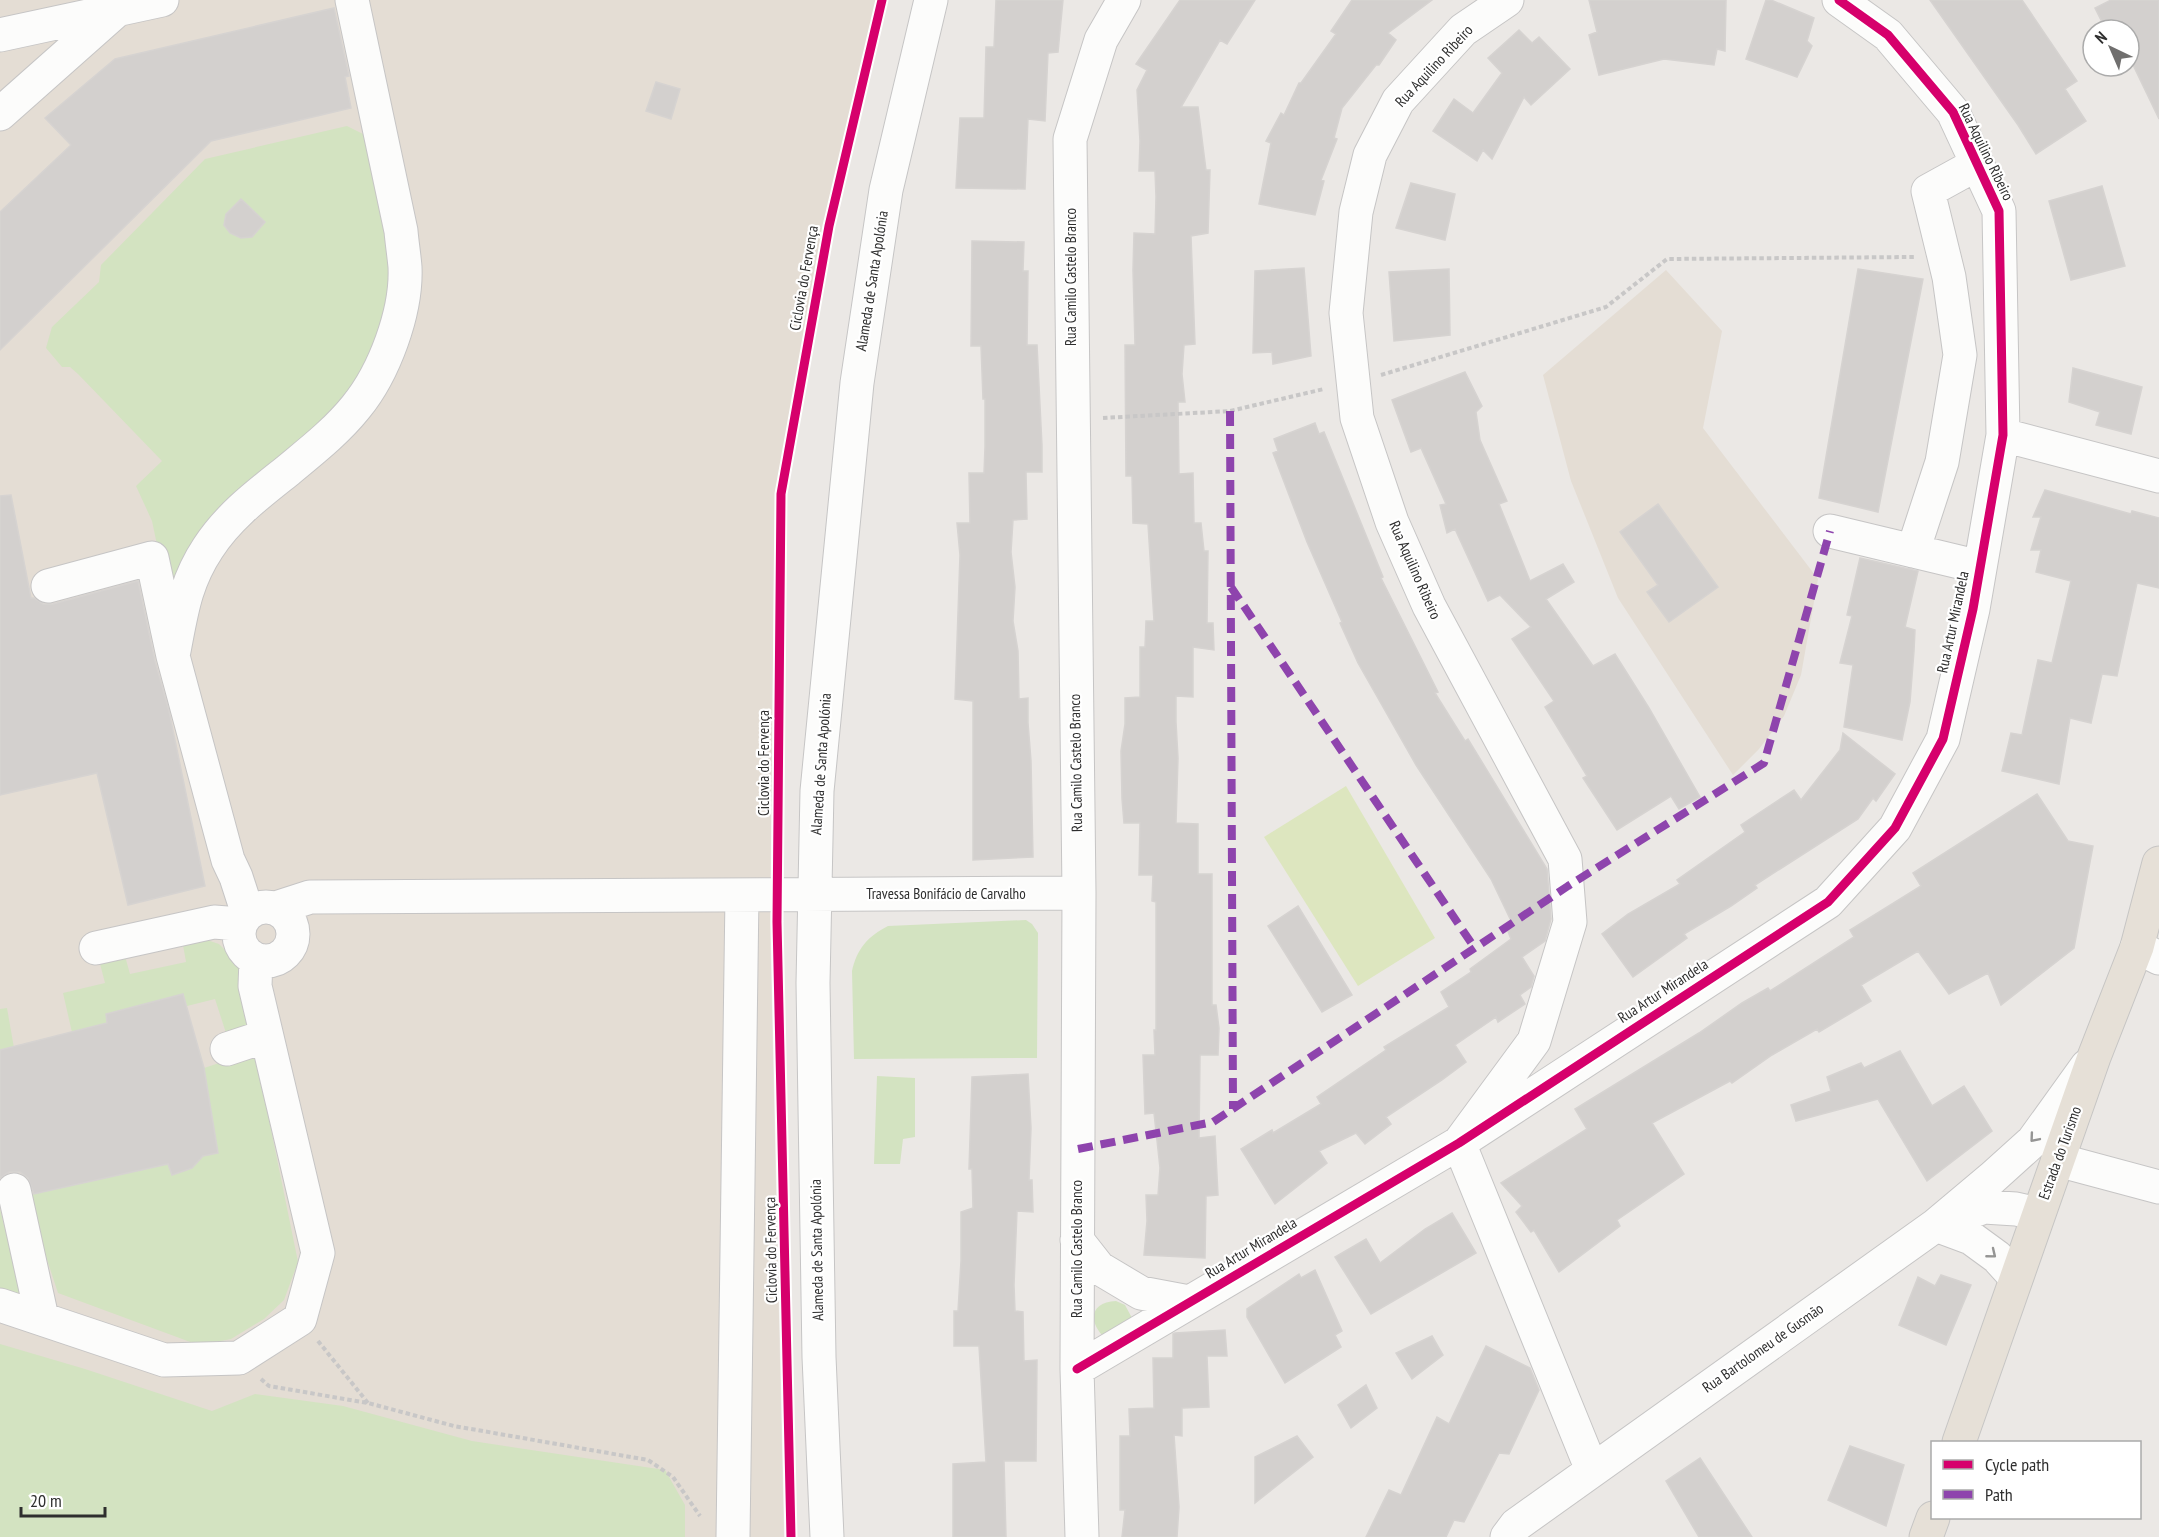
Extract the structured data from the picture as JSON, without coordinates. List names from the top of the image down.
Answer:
{
  "streets": {
    "main road": ["Estrada do Turismo"],
    "street": [
      "Rua Aquilino Ribeiro",
      "Rua Camilo Castelo Branco",
      "Alameda de Santa Apolónia",
      "Rua Artur Mirandela",
      "Travessa Bonifácio de Carvalho",
      "Rua Bartolomeu de Gusmão"
    ],
    "cycle path": ["Ciclovia do Fervença"]
  },
  "crossings": [
    ["Rua Aquilino Ribeiro", "Rua Artur Mirandela"],
    ["Rua Camilo Castelo Branco", "Rua Artur Mirandela"],
    ["Rua Camilo Castelo Branco", "Travessa Bonifácio de Carvalho"],
    ["Alameda de Santa Apolónia", "Travessa Bonifácio de Carvalho"],
    ["Estrada do Turismo", "Rua Bartolomeu de Gusmão"]
  ],
  "legend": ["Cycle path", "Path"],
  "scale_bar": "20 m",
  "north": "top left"
}
